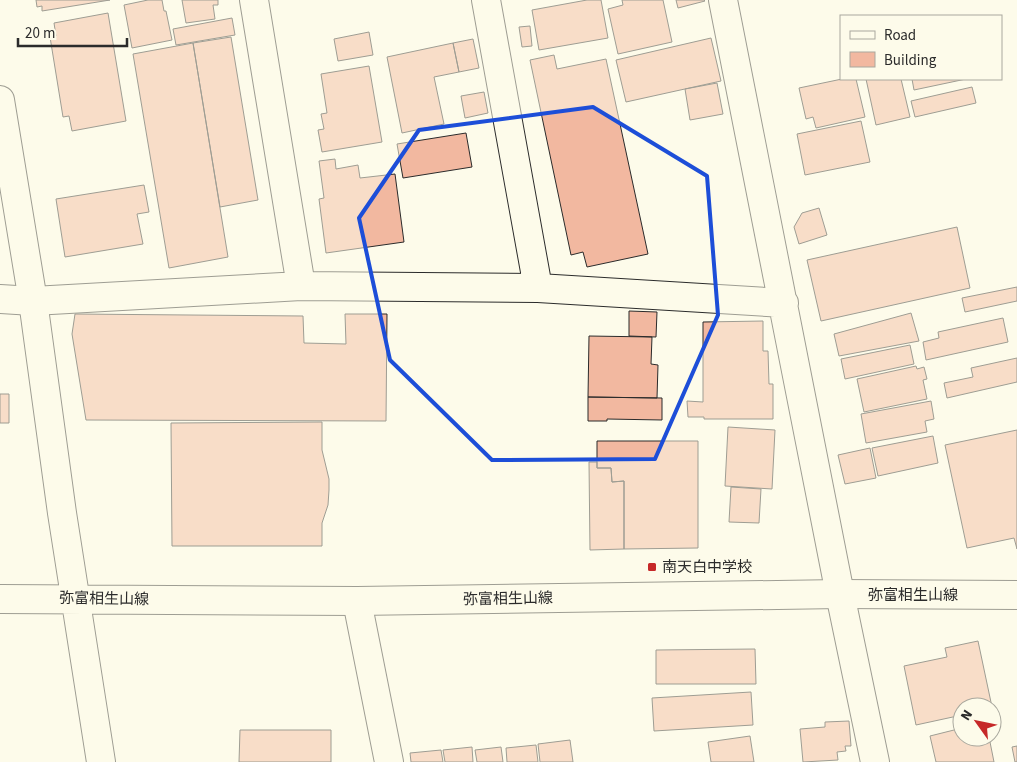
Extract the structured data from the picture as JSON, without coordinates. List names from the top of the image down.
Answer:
{
  "streets": {
    "street": ["弥富相生山線"]
  },
  "places": {
    "transit": ["南天白中学校"]
  },
  "legend": ["Road", "Building"],
  "scale_bar": "20 m",
  "north": "top left"
}
